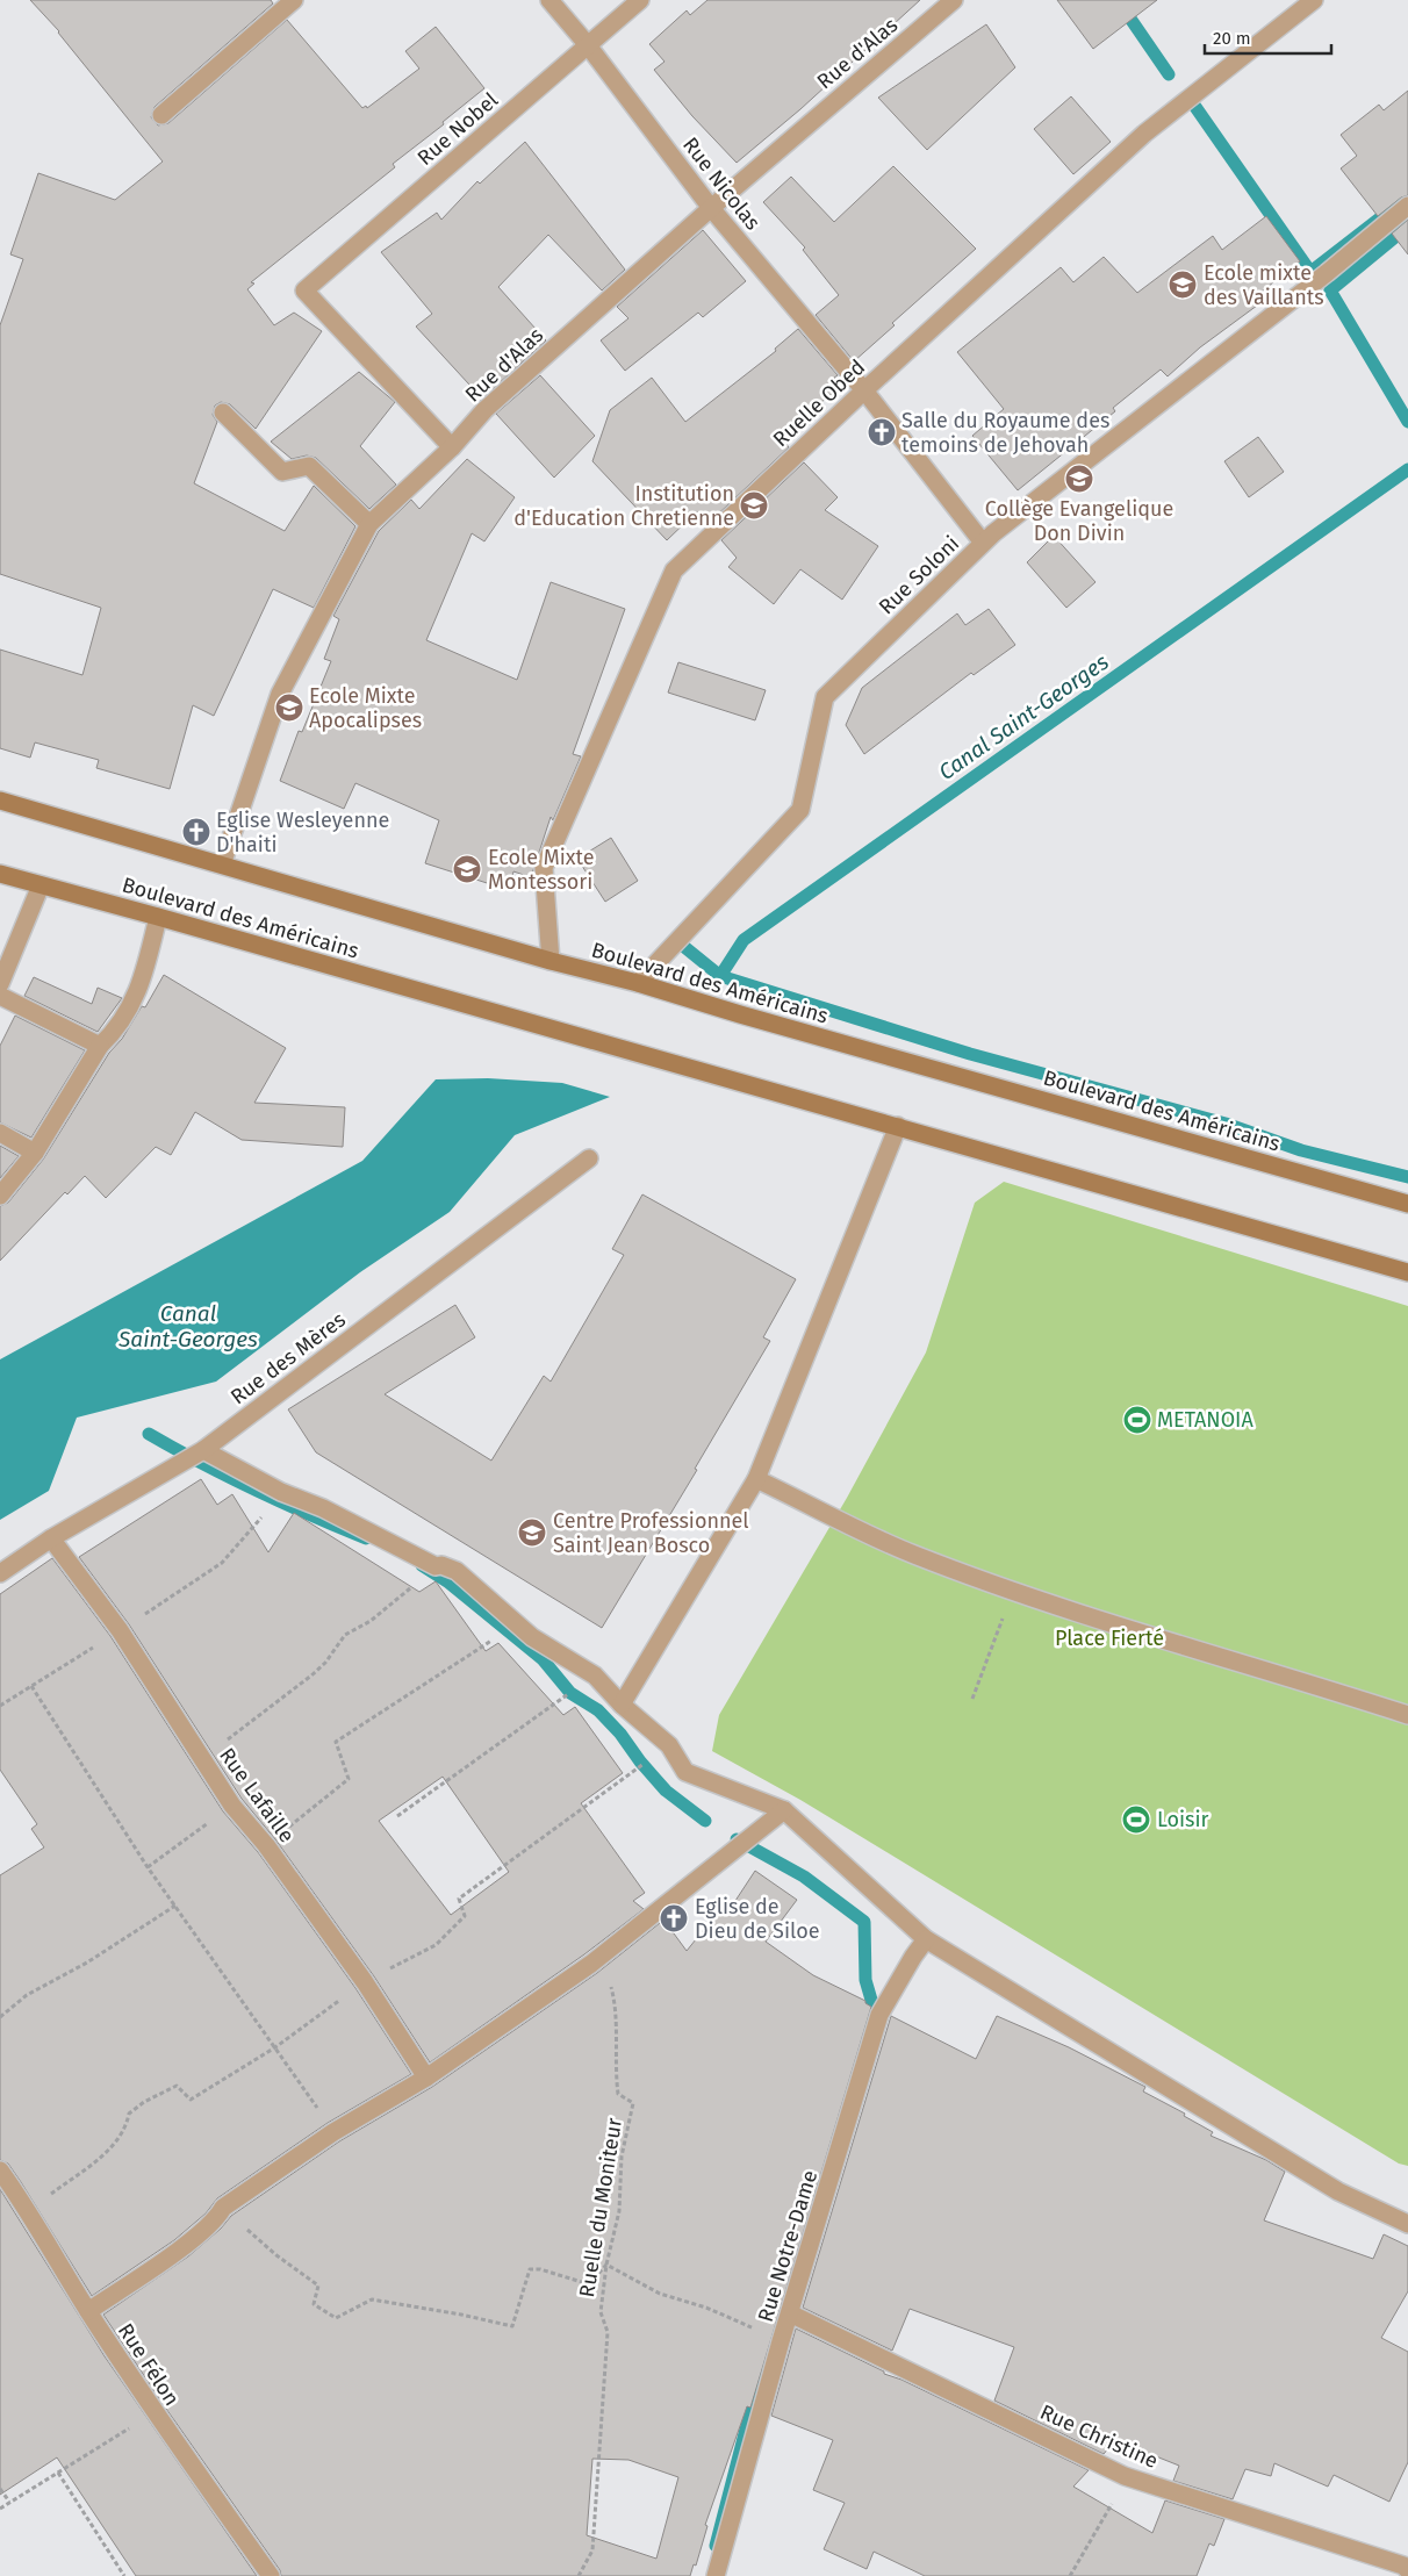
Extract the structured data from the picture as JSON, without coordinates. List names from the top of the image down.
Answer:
{
  "streets": {
    "main road": ["Boulevard des Américains"],
    "street": [
      "Rue d'Alas",
      "Rue Nobel",
      "Rue Nicolas",
      "Ruelle Obed",
      "Rue Soloni",
      "Rue des Mères",
      "Rue Lafaille",
      "Rue Notre-Dame",
      "Rue Félon",
      "Rue Christine"
    ],
    "path": ["Ruelle du Moniteur"]
  },
  "crossings": [
    ["Rue d'Alas", "Rue Nobel"],
    ["Rue d'Alas", "Rue Nicolas"],
    ["Rue d'Alas", "Boulevard des Américains"],
    ["Rue Nobel", "Rue Nicolas"],
    ["Rue Nicolas", "Ruelle Obed"],
    ["Rue Nicolas", "Rue Soloni"],
    ["Ruelle Obed", "Boulevard des Américains"],
    ["Rue Soloni", "Boulevard des Américains"],
    ["Rue des Mères", "Rue Lafaille"],
    ["Rue Notre-Dame", "Rue Christine"]
  ],
  "water": ["Canal Saint-Georges"],
  "parks": ["Place Fierté"],
  "places": {
    "school or university": [
      "Ecole mixte des Vaillants",
      "Collège Evangelique Don Divin",
      "Institution d'Education Chretienne",
      "Ecole Mixte Apocalipses",
      "Ecole Mixte Montessori",
      "Centre Professionnel Saint Jean Bosco"
    ],
    "church": ["Salle du Royaume des temoins de Jehovah", "Eglise Wesleyenne D'haiti", "Eglise de Dieu de Siloe"],
    "sports": ["METANOIA", "Loisir"]
  },
  "scale_bar": "20 m"
}
